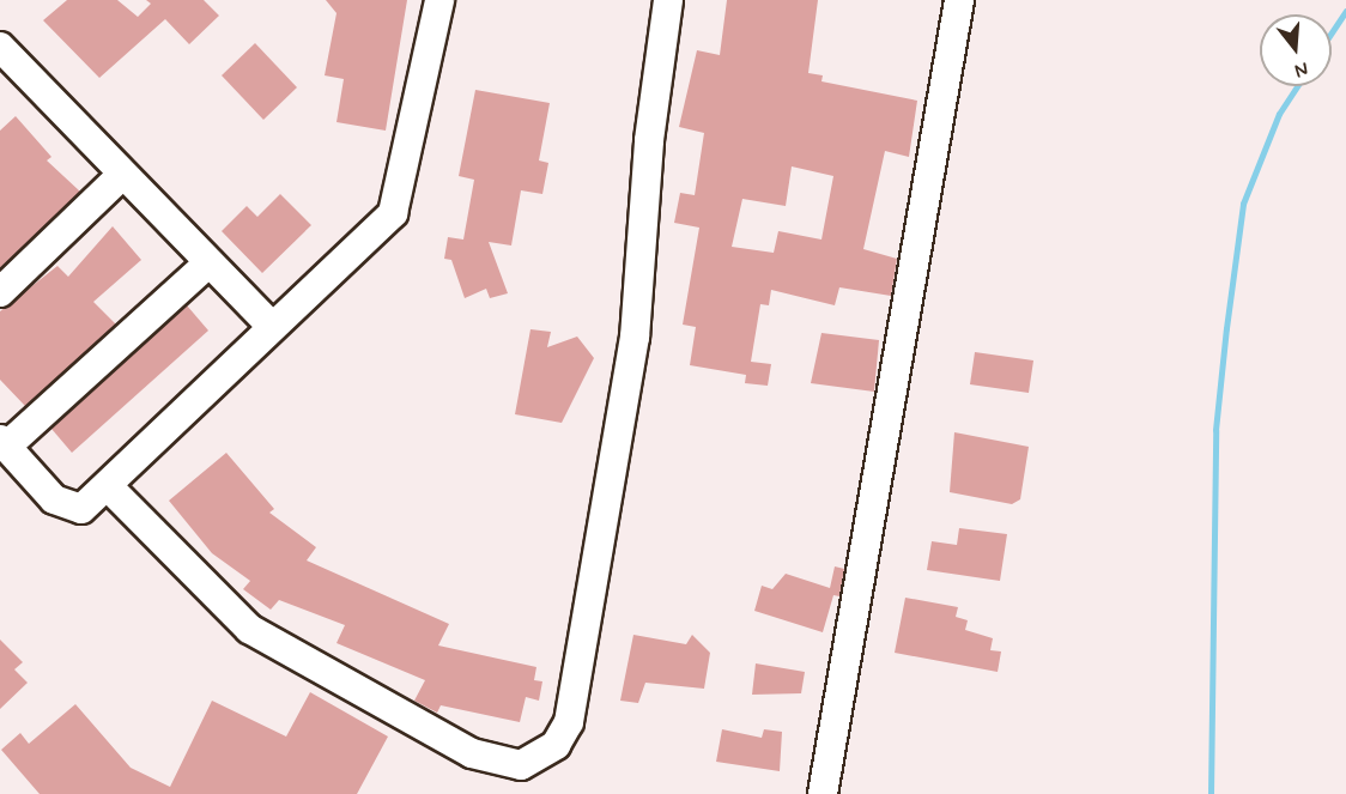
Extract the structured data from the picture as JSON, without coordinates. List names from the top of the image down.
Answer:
{
  "north": "bottom"
}
